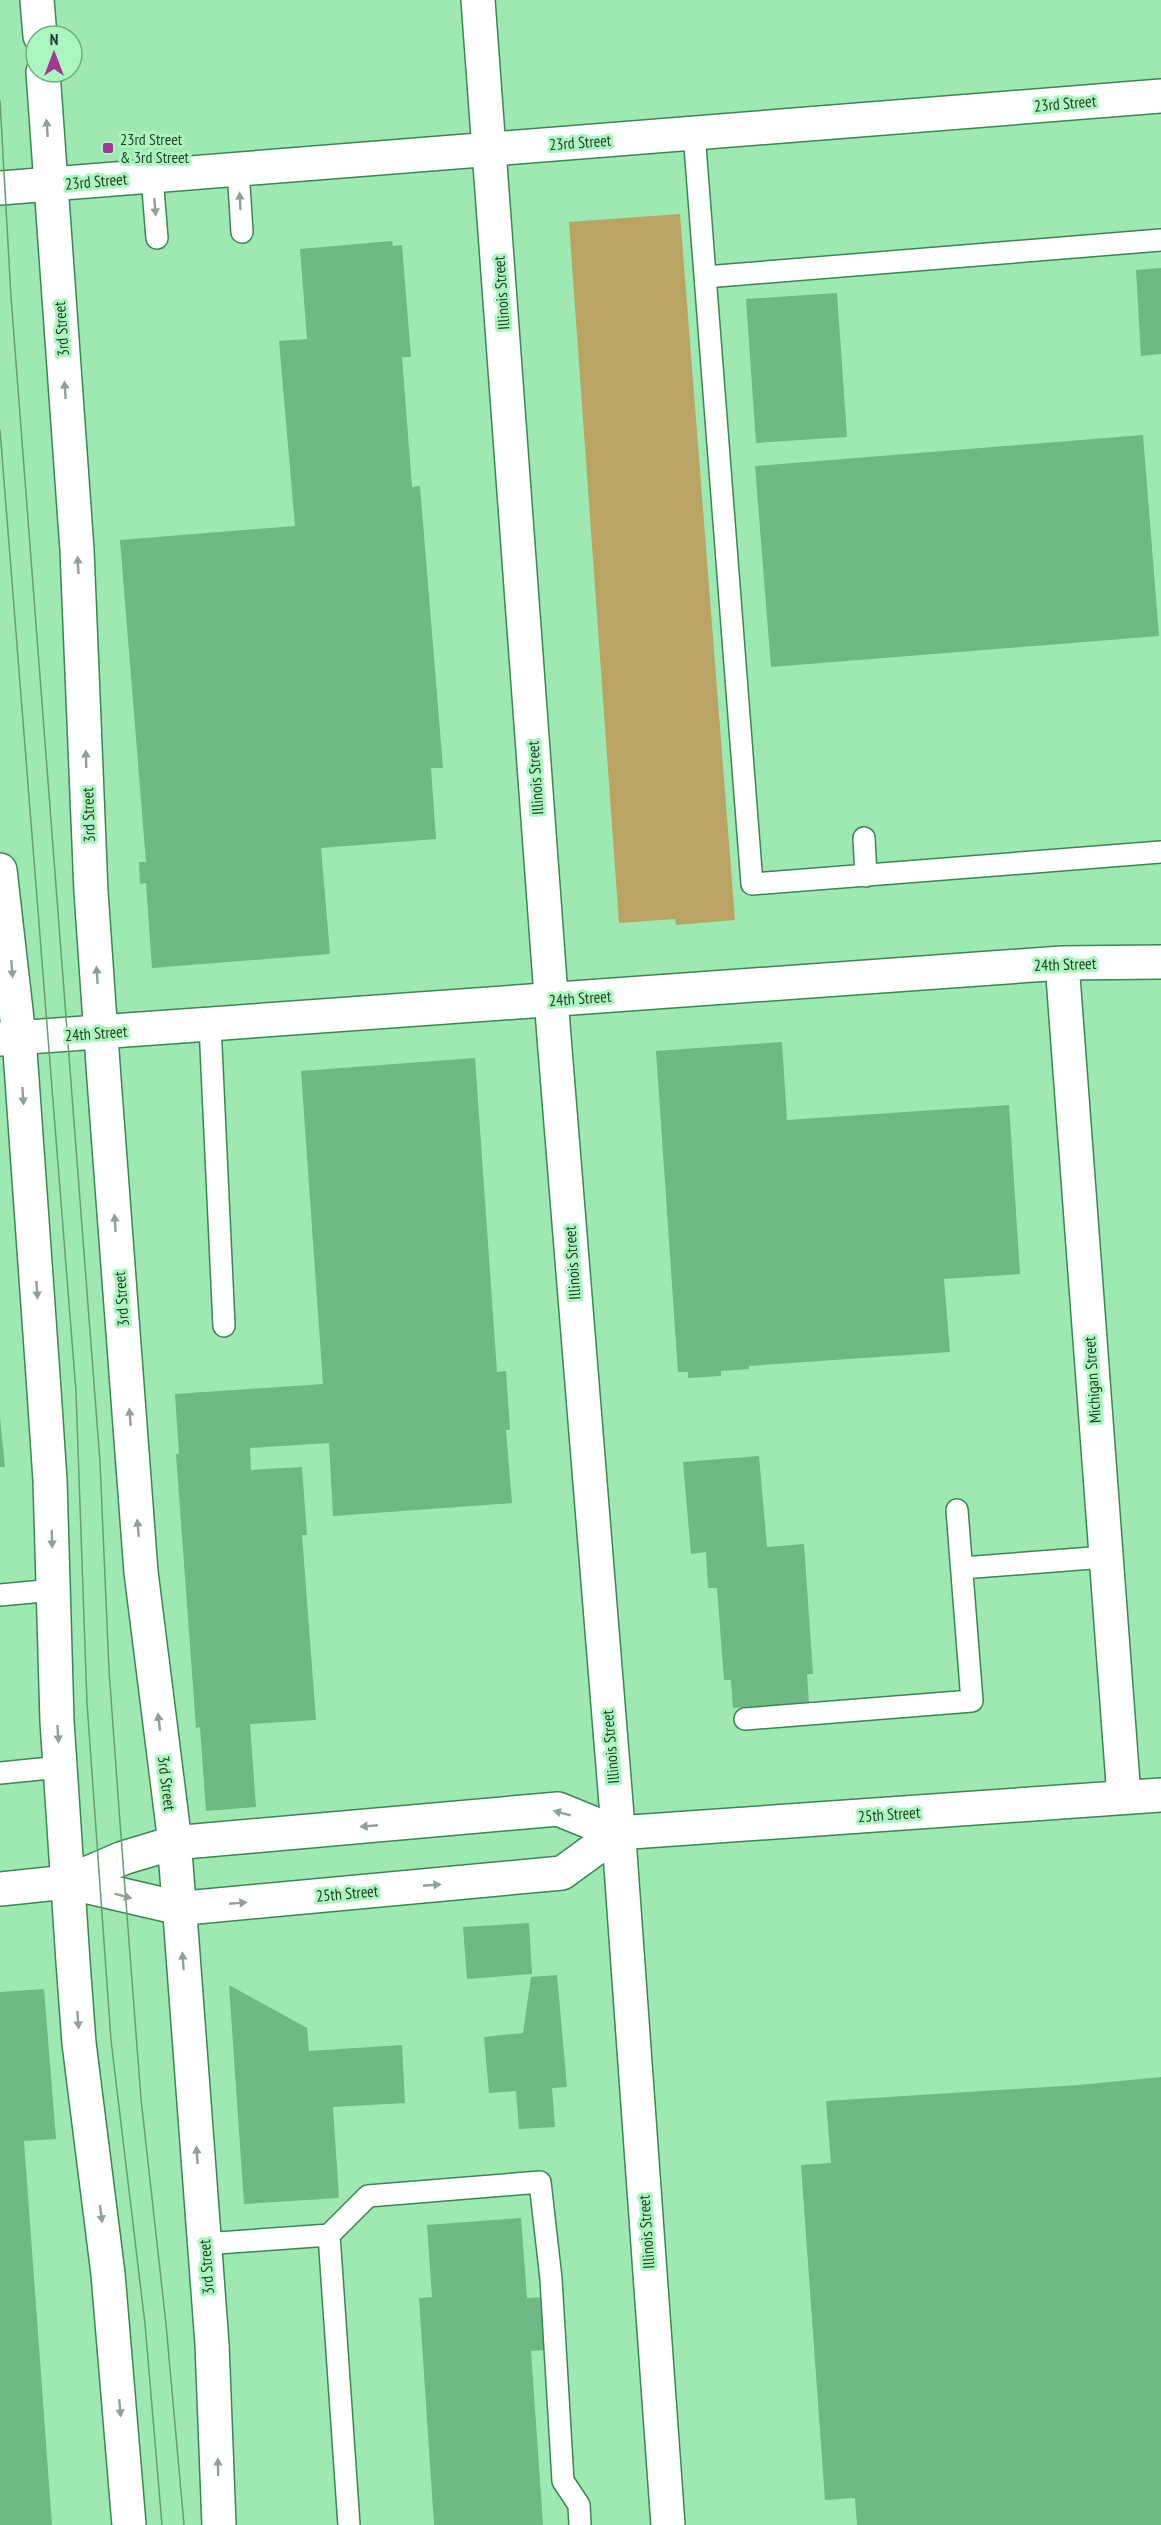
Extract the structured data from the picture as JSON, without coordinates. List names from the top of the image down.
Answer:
{
  "streets": {
    "street": [
      "23rd Street",
      "Illinois Street",
      "3rd Street",
      "24th Street",
      "Michigan Street",
      "25th Street"
    ]
  },
  "crossings": [
    ["23rd Street", "Illinois Street"],
    ["23rd Street", "3rd Street"],
    ["Illinois Street", "24th Street"],
    ["Illinois Street", "25th Street"],
    ["3rd Street", "24th Street"],
    ["3rd Street", "25th Street"],
    ["24th Street", "Michigan Street"],
    ["Michigan Street", "25th Street"]
  ],
  "places": {
    "transit": ["23rd Street & 3rd Street"]
  },
  "north": "top"
}
